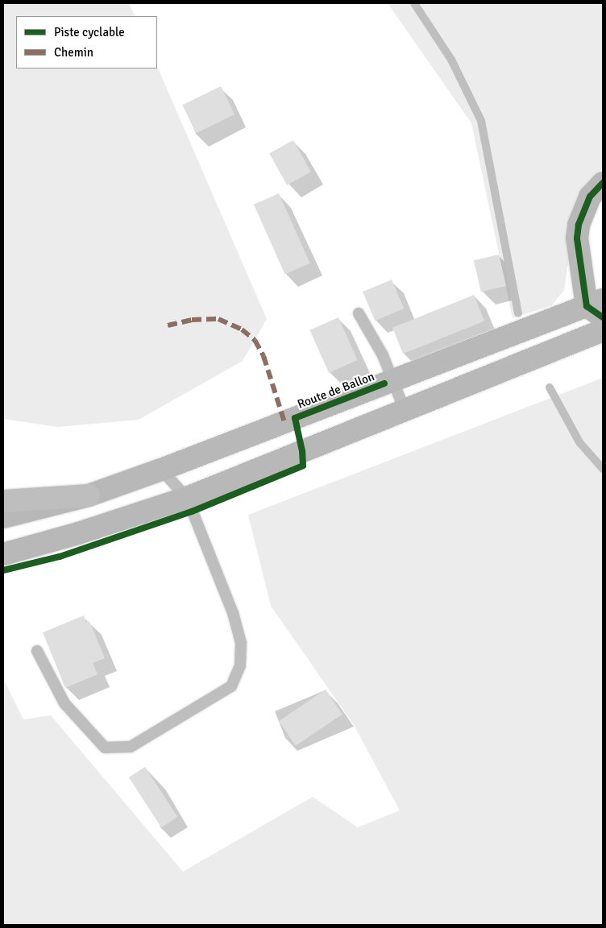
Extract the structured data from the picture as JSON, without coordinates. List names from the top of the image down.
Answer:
{
  "streets": {
    "main road": ["Route de Ballon"]
  },
  "legend": ["Piste cyclable", "Chemin"]
}
